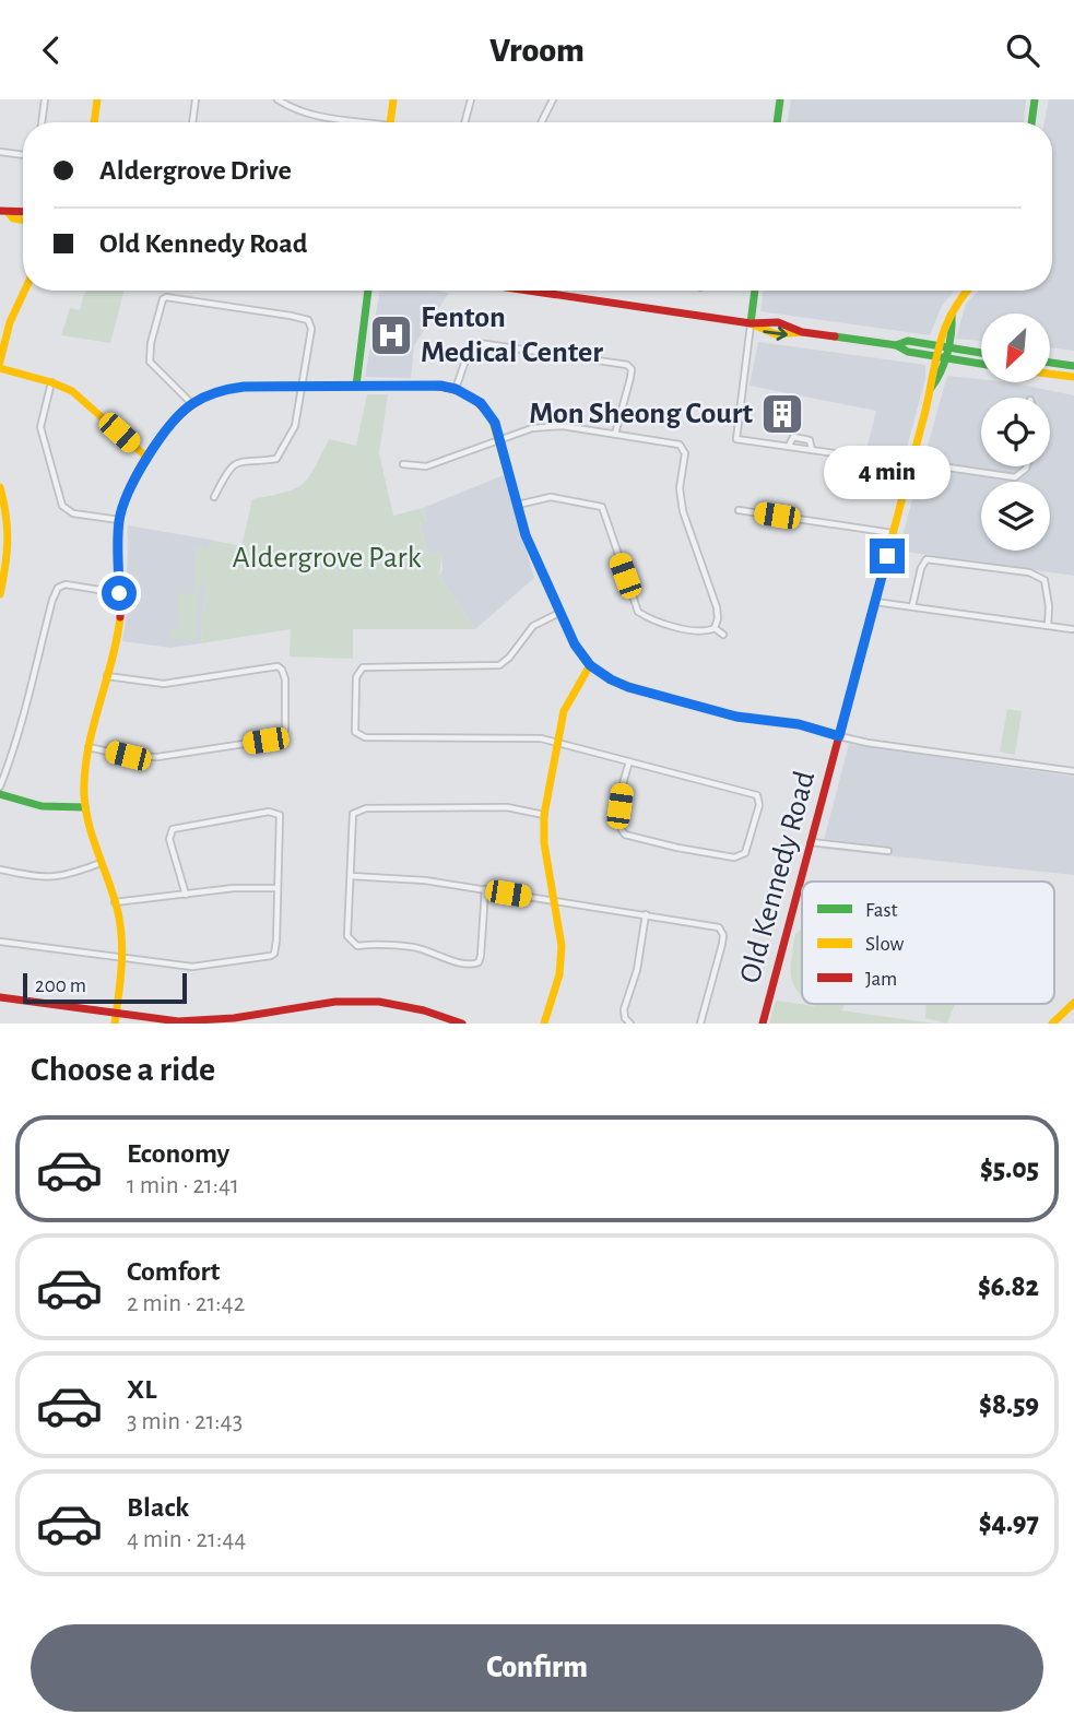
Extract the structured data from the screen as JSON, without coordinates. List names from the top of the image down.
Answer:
{
  "streets": {
    "street": ["Old Kennedy Road"]
  },
  "parks": ["Aldergrove Park"],
  "places": {
    "hospital": ["Fenton Medical Center"],
    "building": ["Mon Sheong Court"]
  },
  "legend": ["Fast", "Slow", "Jam"],
  "scale_bar": "200 m",
  "north": "bottom left",
  "page": {
    "header": "Vroom",
    "banner": ["Aldergrove Drive", "Old Kennedy Road"],
    "bubble": "4 min",
    "scale": "200 m",
    "heading": "Choose a ride",
    "list": [
      {
        "name": "Economy",
        "note": "1 min · 21:41",
        "value": "$5.05"
      },
      {
        "name": "Comfort",
        "note": "2 min · 21:42",
        "value": "$6.82"
      },
      {
        "name": "XL",
        "note": "3 min · 21:43",
        "value": "$8.59"
      },
      {
        "name": "Black",
        "note": "4 min · 21:44",
        "value": "$4.97"
      }
    ],
    "buttons": "Confirm"
  }
}
